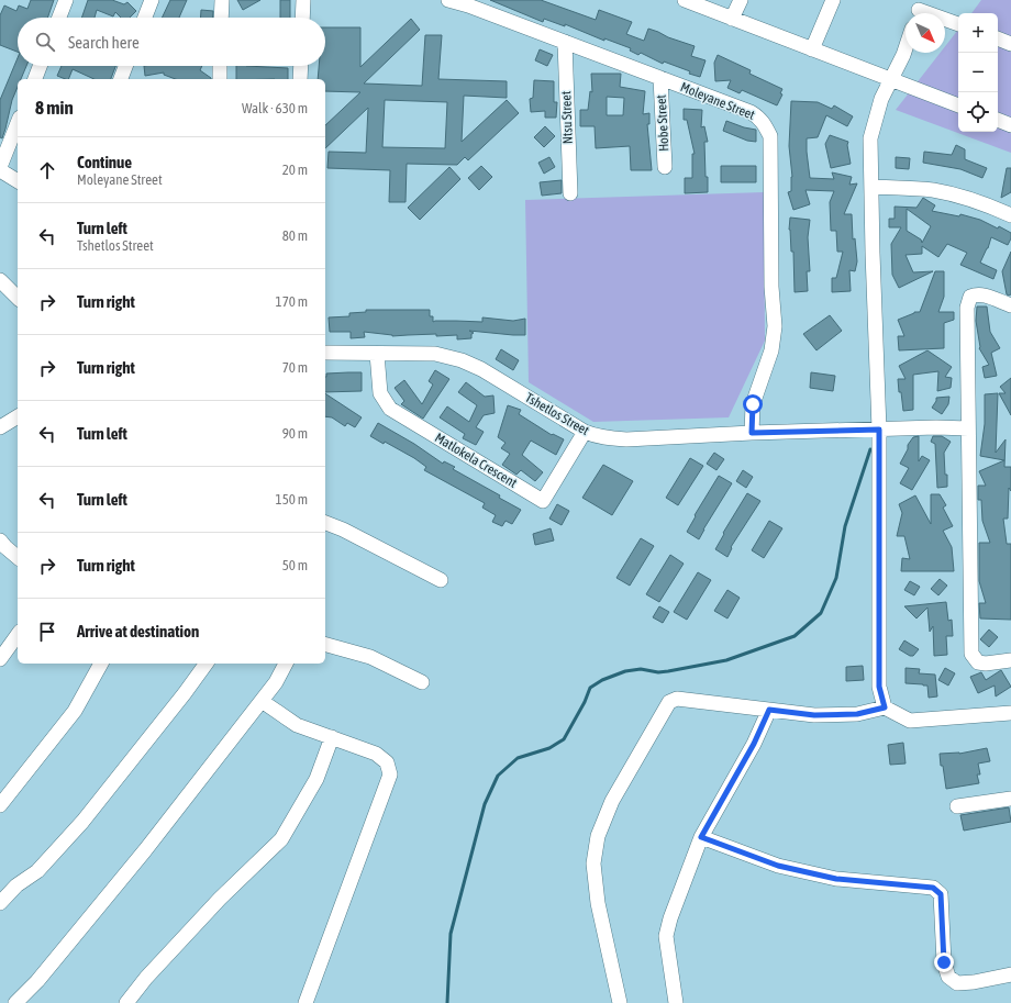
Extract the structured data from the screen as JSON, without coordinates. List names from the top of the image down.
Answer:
{
  "streets": {
    "street": [
      "Moleyane Street",
      "Ntsu Street",
      "Hobe Street",
      "Tshetlos Street",
      "Matlokela Crescent"
    ]
  },
  "crossings": [
    ["Moleyane Street", "Ntsu Street"],
    ["Moleyane Street", "Hobe Street"],
    ["Moleyane Street", "Tshetlos Street"],
    ["Tshetlos Street", "Matlokela Crescent"]
  ],
  "north": "bottom right",
  "page": {
    "map_buttons": ["+", "−"],
    "search": "Search here",
    "heading": ["8 min", "Walk · 630 m"],
    "list": [
      ["Continue", "Moleyane Street", "20 m"],
      ["Turn left", "Tshetlos Street", "80 m"],
      ["Turn right", "170 m"],
      ["Turn right", "70 m"],
      ["Turn left", "90 m"],
      ["Turn left", "150 m"],
      ["Turn right", "50 m"],
      "Arrive at destination"
    ]
  }
}
